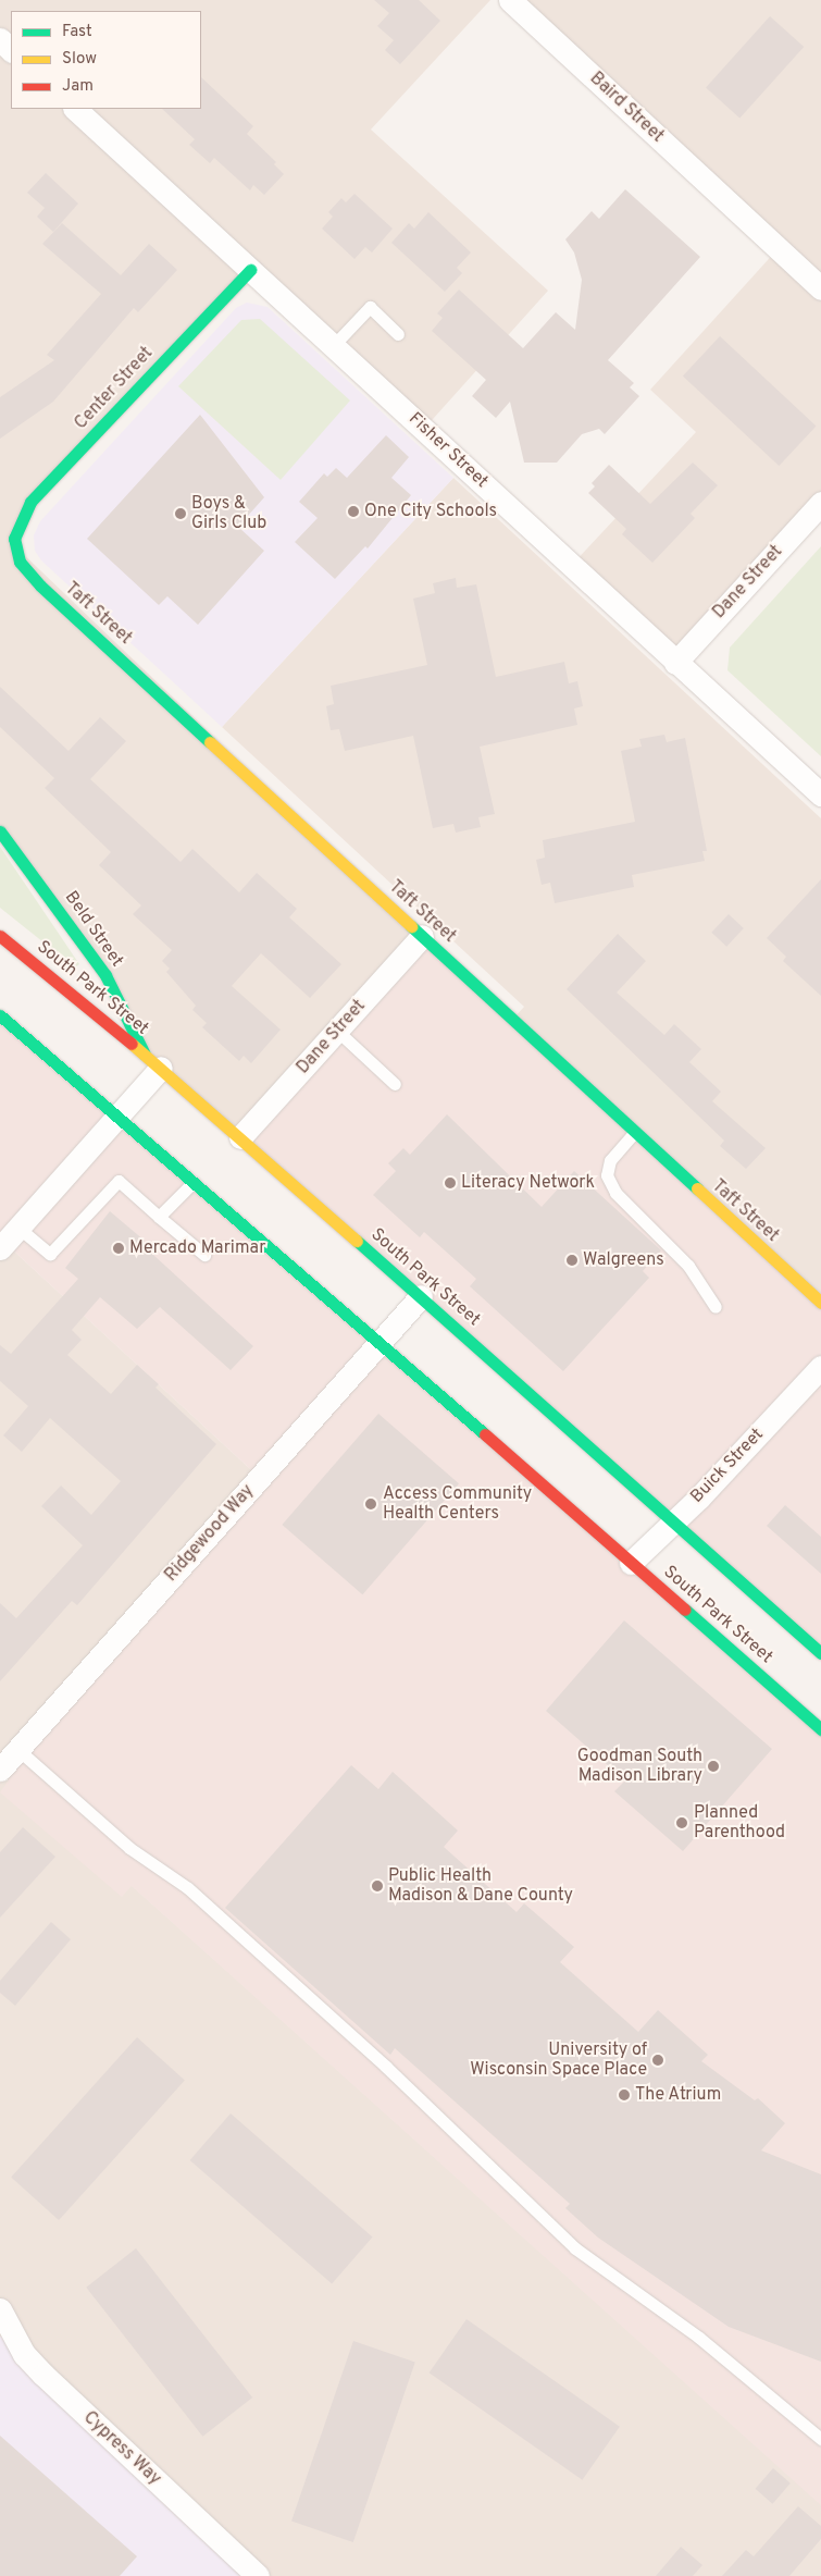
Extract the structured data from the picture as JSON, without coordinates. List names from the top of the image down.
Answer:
{
  "streets": {
    "main road": [
      "Center Street",
      "Taft Street",
      "Beld Street",
      "South Park Street"
    ],
    "street": [
      "Baird Street",
      "Fisher Street",
      "Dane Street",
      "Buick Street",
      "Ridgewood Way",
      "Cypress Way"
    ]
  },
  "crossings": [
    ["Center Street", "Fisher Street"],
    ["Center Street", "Taft Street"],
    ["Fisher Street", "Dane Street"],
    ["Dane Street", "Taft Street"],
    ["Dane Street", "South Park Street"],
    ["Beld Street", "South Park Street"],
    ["South Park Street", "Buick Street"],
    ["South Park Street", "Ridgewood Way"]
  ],
  "places": [
    "One City Schools",
    "Boys & Girls Club",
    "Literacy Network",
    "Mercado Marimar",
    "Walgreens",
    "Access Community Health Centers",
    "Goodman South Madison Library",
    "Planned Parenthood",
    "Public Health Madison & Dane County",
    "University of Wisconsin Space Place",
    "The Atrium"
  ],
  "legend": ["Fast", "Slow", "Jam"]
}
